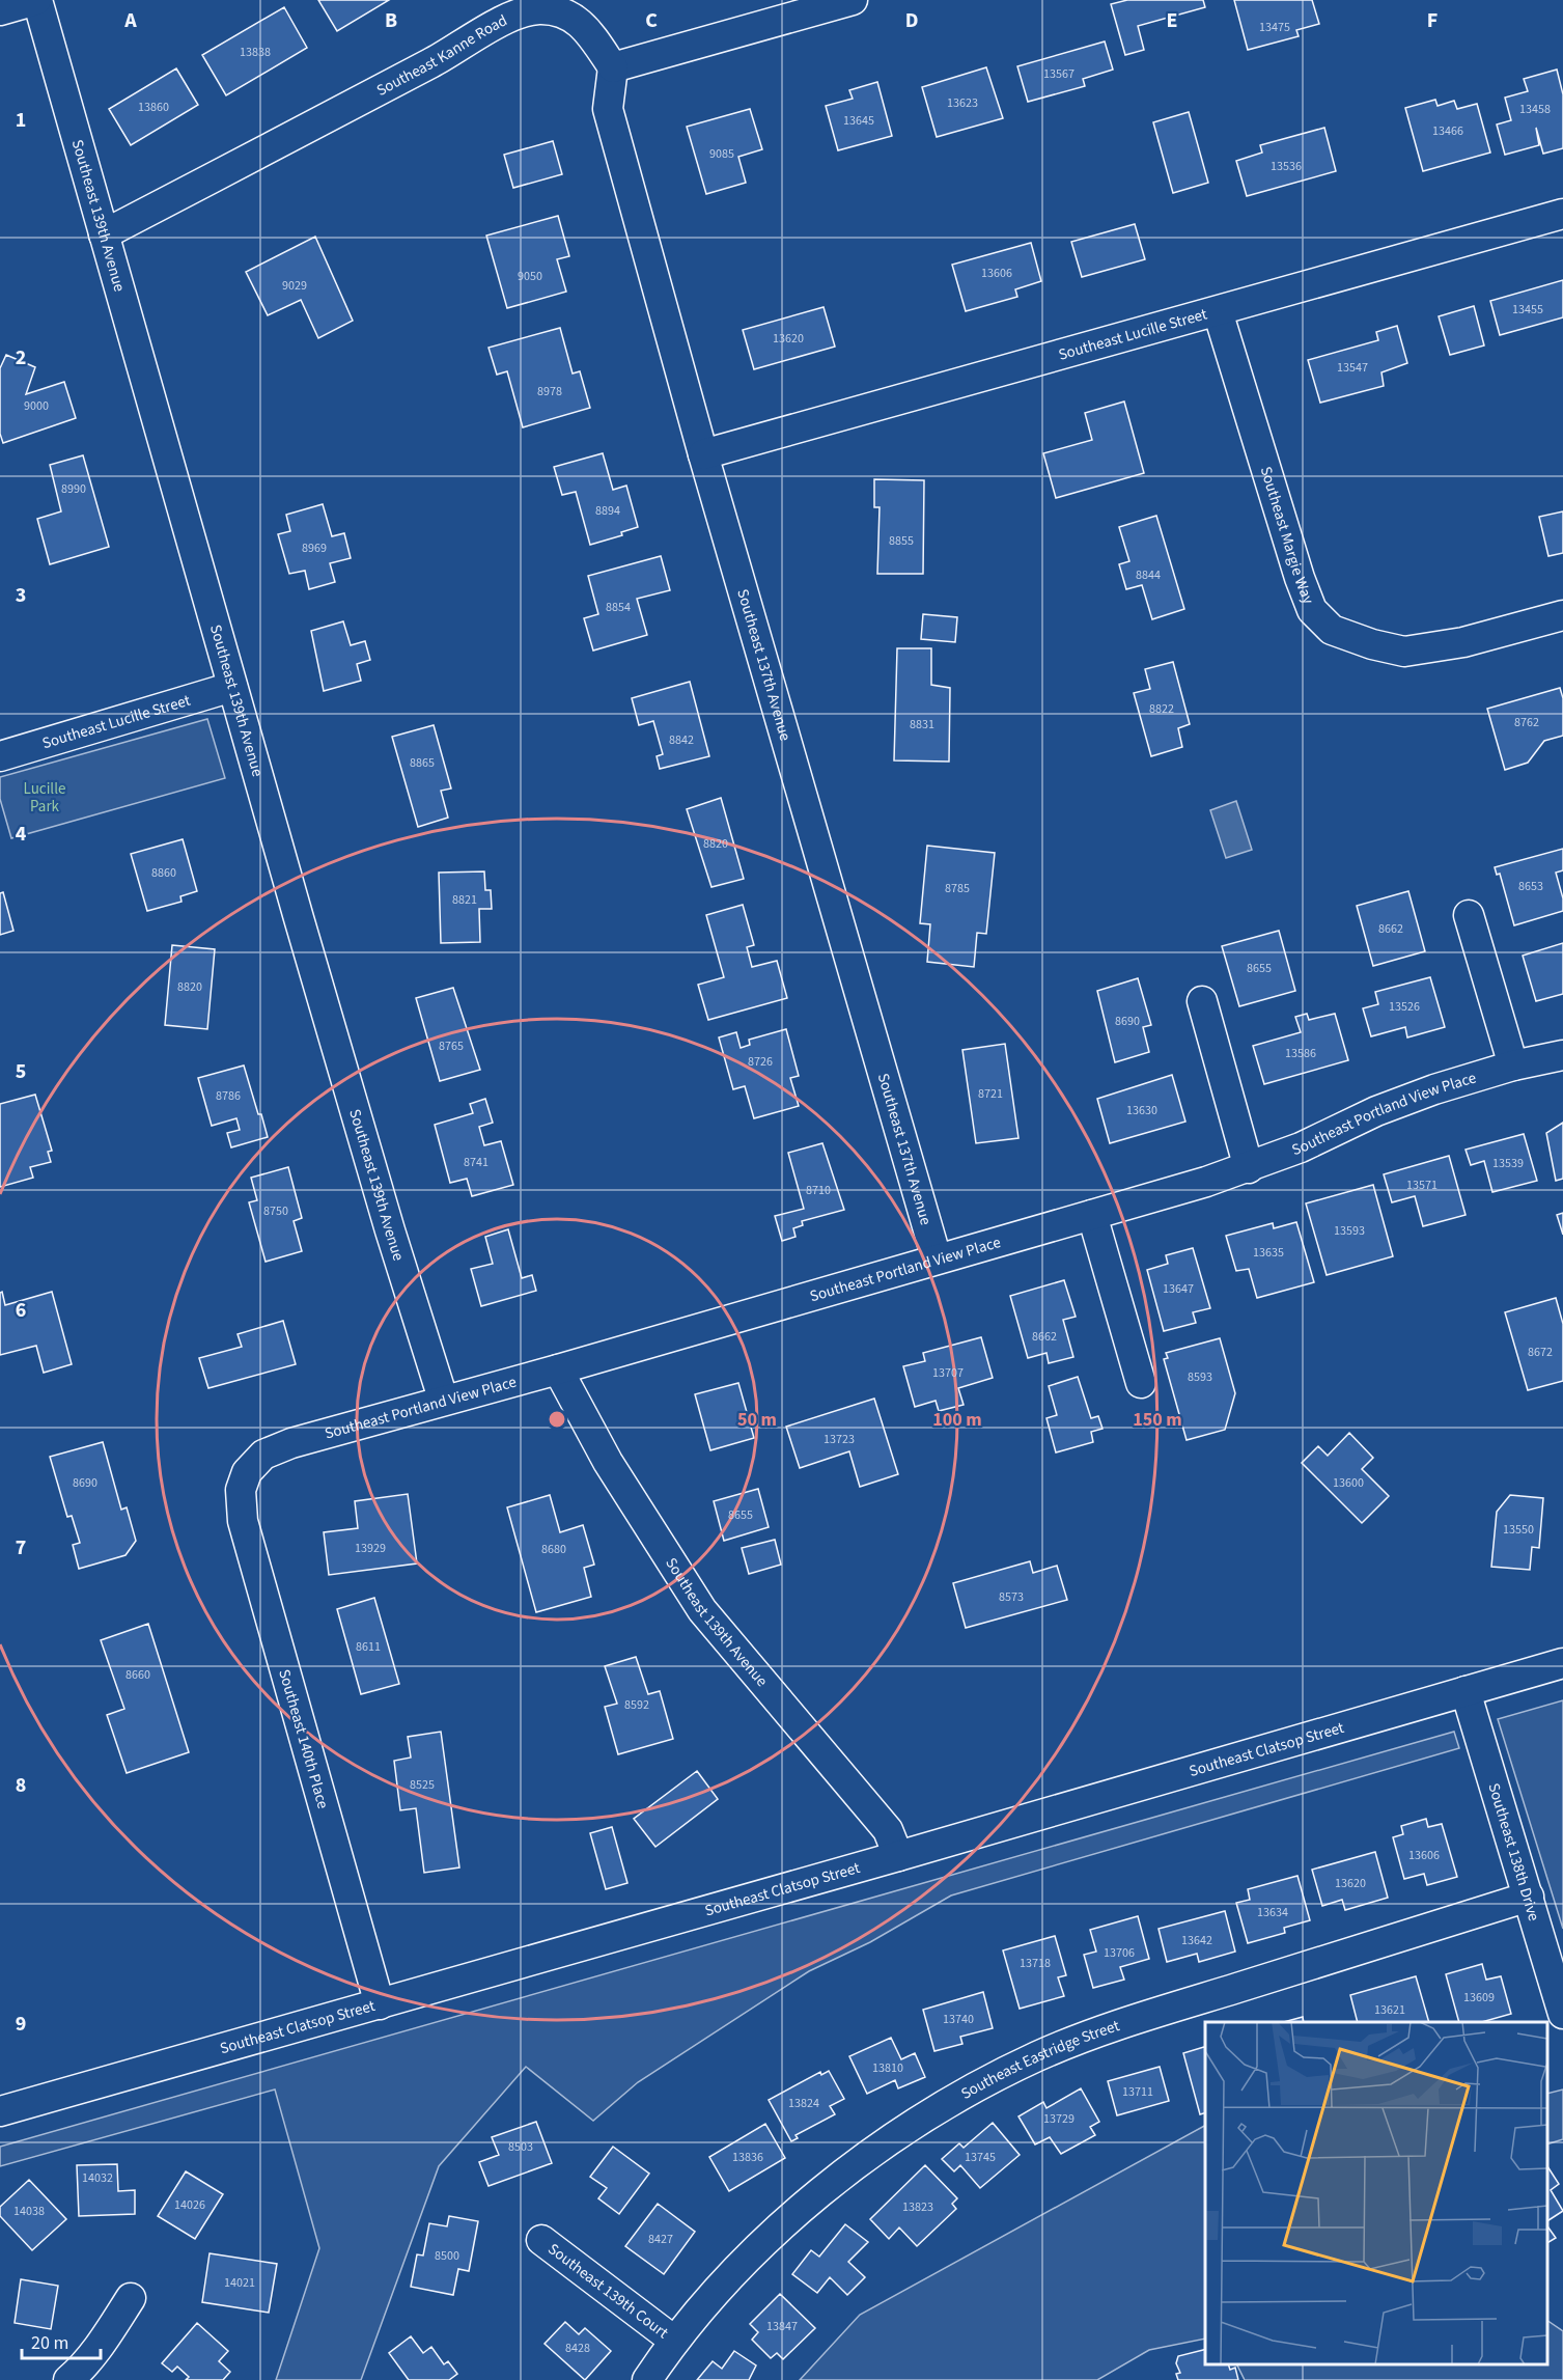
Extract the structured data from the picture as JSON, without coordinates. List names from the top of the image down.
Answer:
{
  "streets": {
    "street": [
      "Southeast Kanne Road",
      "Southeast 139th Avenue",
      "Southeast Lucille Street",
      "Southeast Margie Way",
      "Southeast 137th Avenue",
      "Southeast Portland View Place",
      "Southeast 140th Place",
      "Southeast Clatsop Street",
      "Southeast 138th Drive",
      "Southeast Eastridge Street",
      "Southeast 139th Court"
    ]
  },
  "crossings": [
    ["Southeast Kanne Road", "Southeast 139th Avenue"],
    ["Southeast Kanne Road", "Southeast 137th Avenue"],
    ["Southeast 139th Avenue", "Southeast Lucille Street"],
    ["Southeast 139th Avenue", "Southeast Portland View Place"],
    ["Southeast 139th Avenue", "Southeast Clatsop Street"],
    ["Southeast Lucille Street", "Southeast Margie Way"],
    ["Southeast Lucille Street", "Southeast 137th Avenue"],
    ["Southeast 137th Avenue", "Southeast Portland View Place"],
    ["Southeast Portland View Place", "Southeast 140th Place"],
    ["Southeast 140th Place", "Southeast Clatsop Street"],
    ["Southeast Clatsop Street", "Southeast 138th Drive"],
    ["Southeast 138th Drive", "Southeast Eastridge Street"],
    ["Southeast Eastridge Street", "Southeast 139th Court"]
  ],
  "parks": ["Lucille Park"],
  "house_numbers": [
    "13475",
    "13838",
    "13567",
    "13623",
    "13860",
    "13458",
    "13645",
    "13466",
    "9085",
    "13536",
    "13606",
    "9050",
    "9029",
    "13455",
    "13620",
    "13547",
    "8978",
    "9000",
    "8990",
    "8894",
    "8855",
    "8969",
    "8844",
    "8854",
    "8822",
    "8762",
    "8831",
    "8842",
    "8865",
    "8820",
    "8860",
    "8653",
    "8785",
    "8821",
    "8662",
    "8655",
    "8820",
    "13526",
    "8690",
    "8765",
    "13586",
    "8726",
    "8721",
    "8786",
    "13630",
    "8741",
    "13539",
    "13571",
    "8710",
    "8750",
    "13593",
    "13635",
    "13647",
    "8662",
    "8672",
    "13707",
    "8593",
    "13723",
    "8690",
    "13600",
    "8655",
    "13550",
    "13929",
    "8680",
    "8573",
    "8611",
    "8660",
    "8592",
    "8525",
    "13606",
    "13620",
    "13634",
    "13642",
    "13706",
    "13718",
    "13609",
    "13621",
    "13740",
    "13810",
    "13711",
    "13824",
    "13729",
    "8503",
    "13836",
    "13745",
    "14032",
    "14026",
    "13823",
    "14038",
    "8427",
    "8500",
    "14021",
    "13847",
    "8428"
  ],
  "scale_bar": "20 m",
  "grid": {
    "columns": [
      "A",
      "B",
      "C",
      "D",
      "E",
      "F"
    ],
    "rows": [
      "1",
      "2",
      "3",
      "4",
      "5",
      "6",
      "7",
      "8",
      "9"
    ]
  },
  "rings": ["50 m", "100 m", "150 m"]
}
